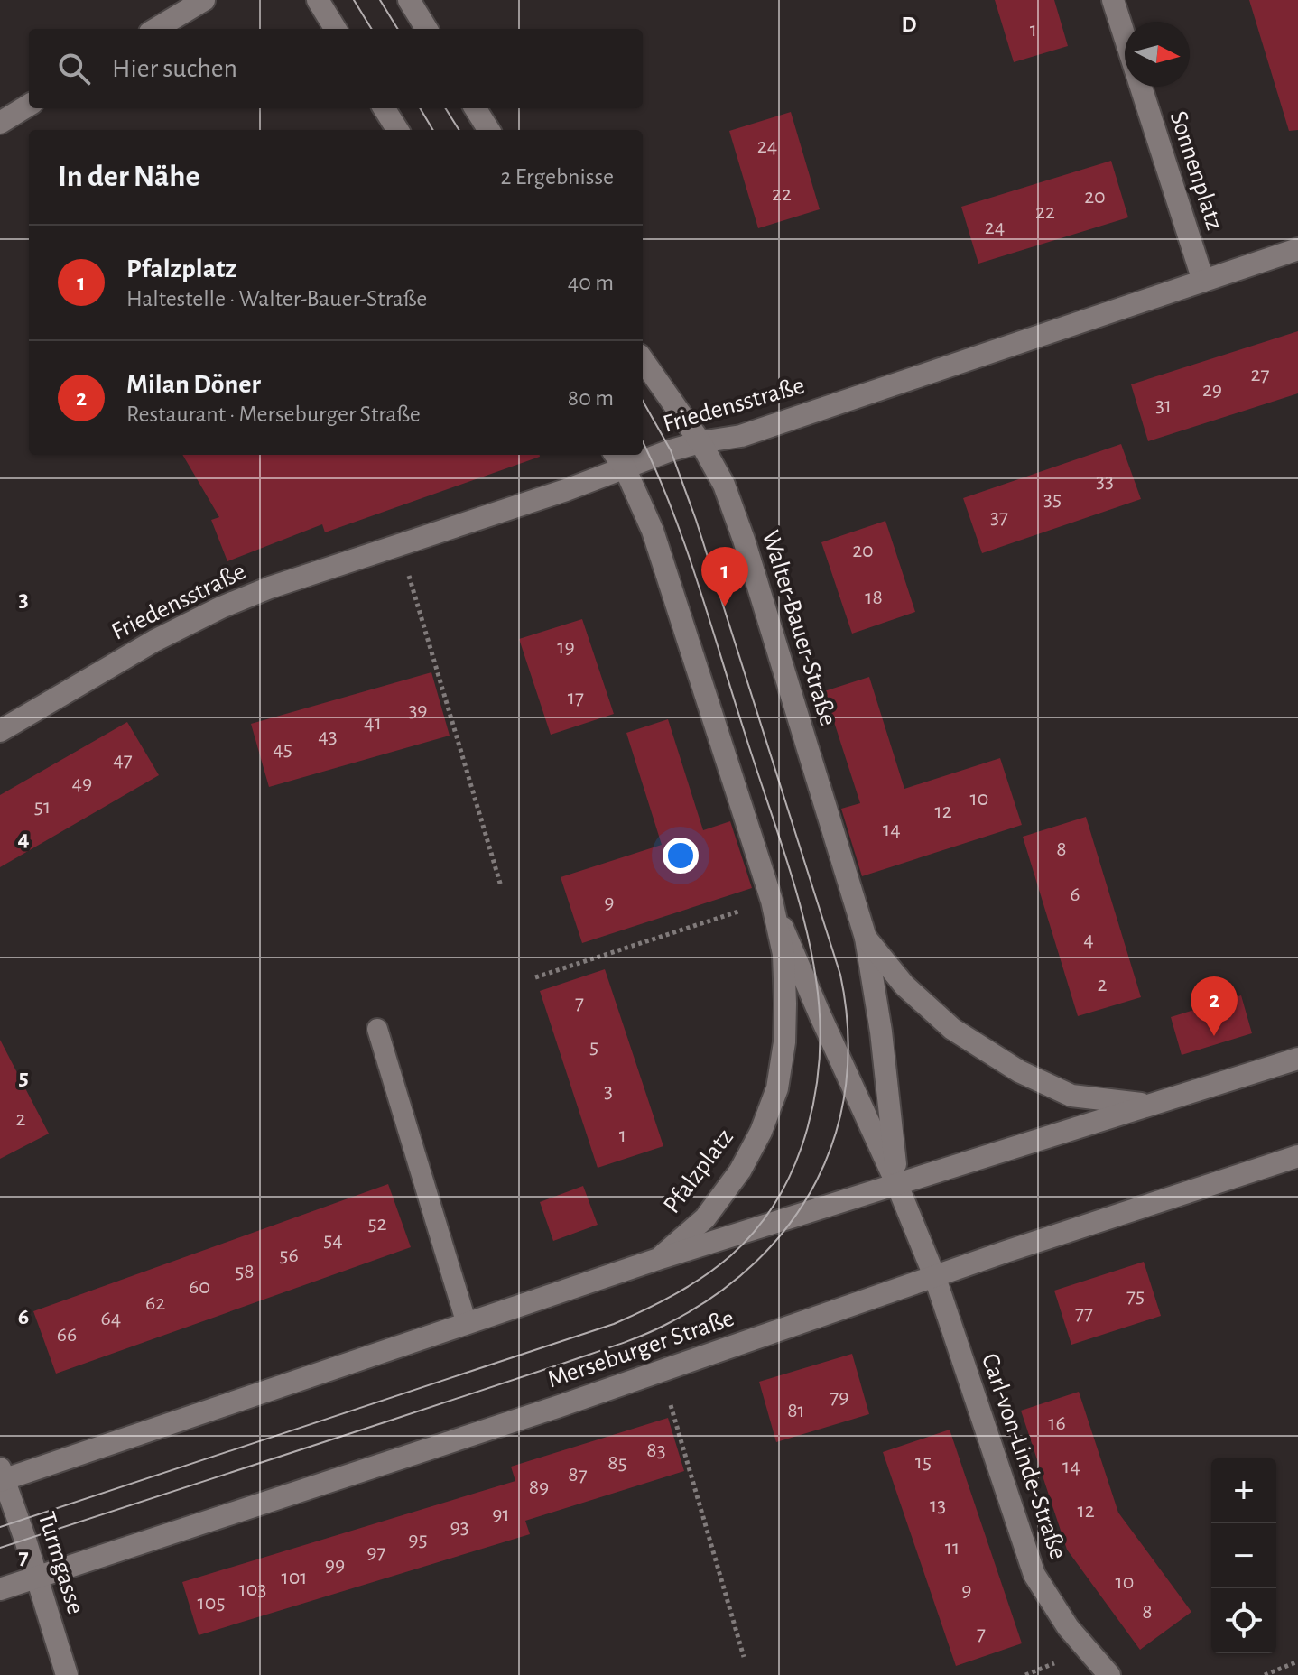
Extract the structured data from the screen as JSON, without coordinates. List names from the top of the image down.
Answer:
{
  "streets": {
    "street": [
      "Sonnenplatz",
      "Friedensstraße",
      "Walter-Bauer-Straße",
      "Pfalzplatz",
      "Merseburger Straße",
      "Carl-von-Linde-Straße",
      "Turmgasse"
    ]
  },
  "crossings": [
    ["Sonnenplatz", "Friedensstraße"],
    ["Friedensstraße", "Walter-Bauer-Straße"],
    ["Merseburger Straße", "Carl-von-Linde-Straße"],
    ["Merseburger Straße", "Turmgasse"]
  ],
  "house_numbers": [
    "1",
    "24",
    "22",
    "20",
    "22",
    "24",
    "27",
    "29",
    "31",
    "33",
    "35",
    "37",
    "20",
    "18",
    "19",
    "17",
    "39",
    "41",
    "43",
    "45",
    "47",
    "49",
    "10",
    "51",
    "12",
    "14",
    "8",
    "6",
    "9",
    "4",
    "2",
    "7",
    "5",
    "3",
    "2",
    "1",
    "52",
    "54",
    "56",
    "58",
    "60",
    "75",
    "62",
    "77",
    "64",
    "66",
    "79",
    "81",
    "16",
    "83",
    "15",
    "85",
    "14",
    "87",
    "89",
    "13",
    "12",
    "91",
    "93",
    "95",
    "11",
    "97",
    "99",
    "101",
    "10",
    "103",
    "9",
    "105",
    "8",
    "7"
  ],
  "north": "right",
  "page": {
    "search": "Hier suchen",
    "heading": ["In der Nähe", "2 Ergebnisse"],
    "list": [
      {
        "mark": "1",
        "name": "Pfalzplatz",
        "note": "Haltestelle · Walter-Bauer-Straße",
        "value": "40 m"
      },
      {
        "mark": "2",
        "name": "Milan Döner",
        "note": "Restaurant · Merseburger Straße",
        "value": "80 m"
      }
    ],
    "pins": ["1", "2"],
    "map_buttons": ["+", "−"]
  },
  "grid": {
    "columns": ["D"],
    "rows": [
      "3",
      "4",
      "5",
      "6",
      "7"
    ]
  }
}
